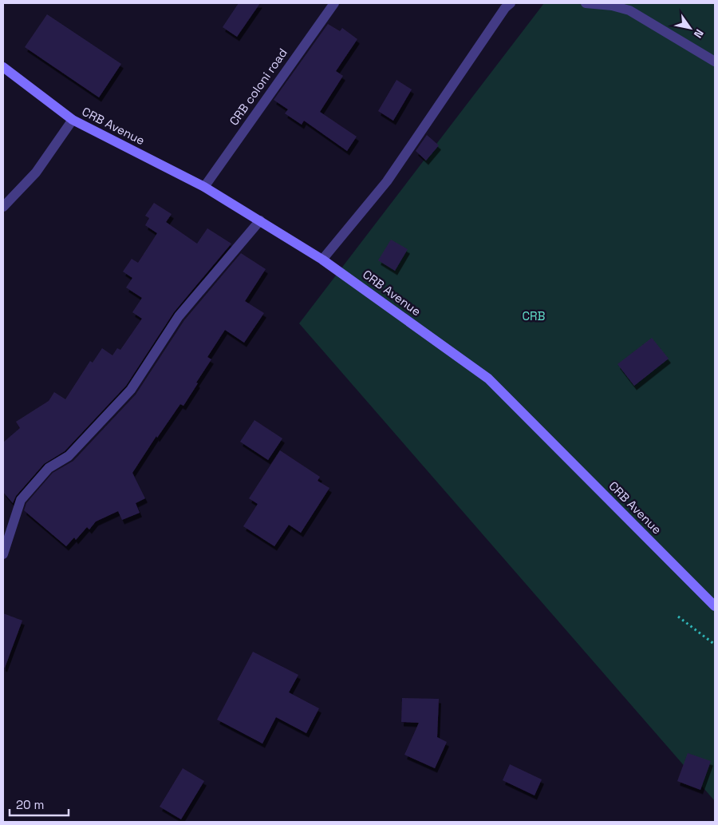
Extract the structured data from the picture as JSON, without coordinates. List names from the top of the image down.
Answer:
{
  "streets": {
    "main road": ["CRB Avenue"],
    "street": ["CRB coloni road"]
  },
  "crossings": [
    ["CRB coloni road", "CRB Avenue"]
  ],
  "parks": ["CRB"],
  "scale_bar": "20 m",
  "north": "bottom right"
}
